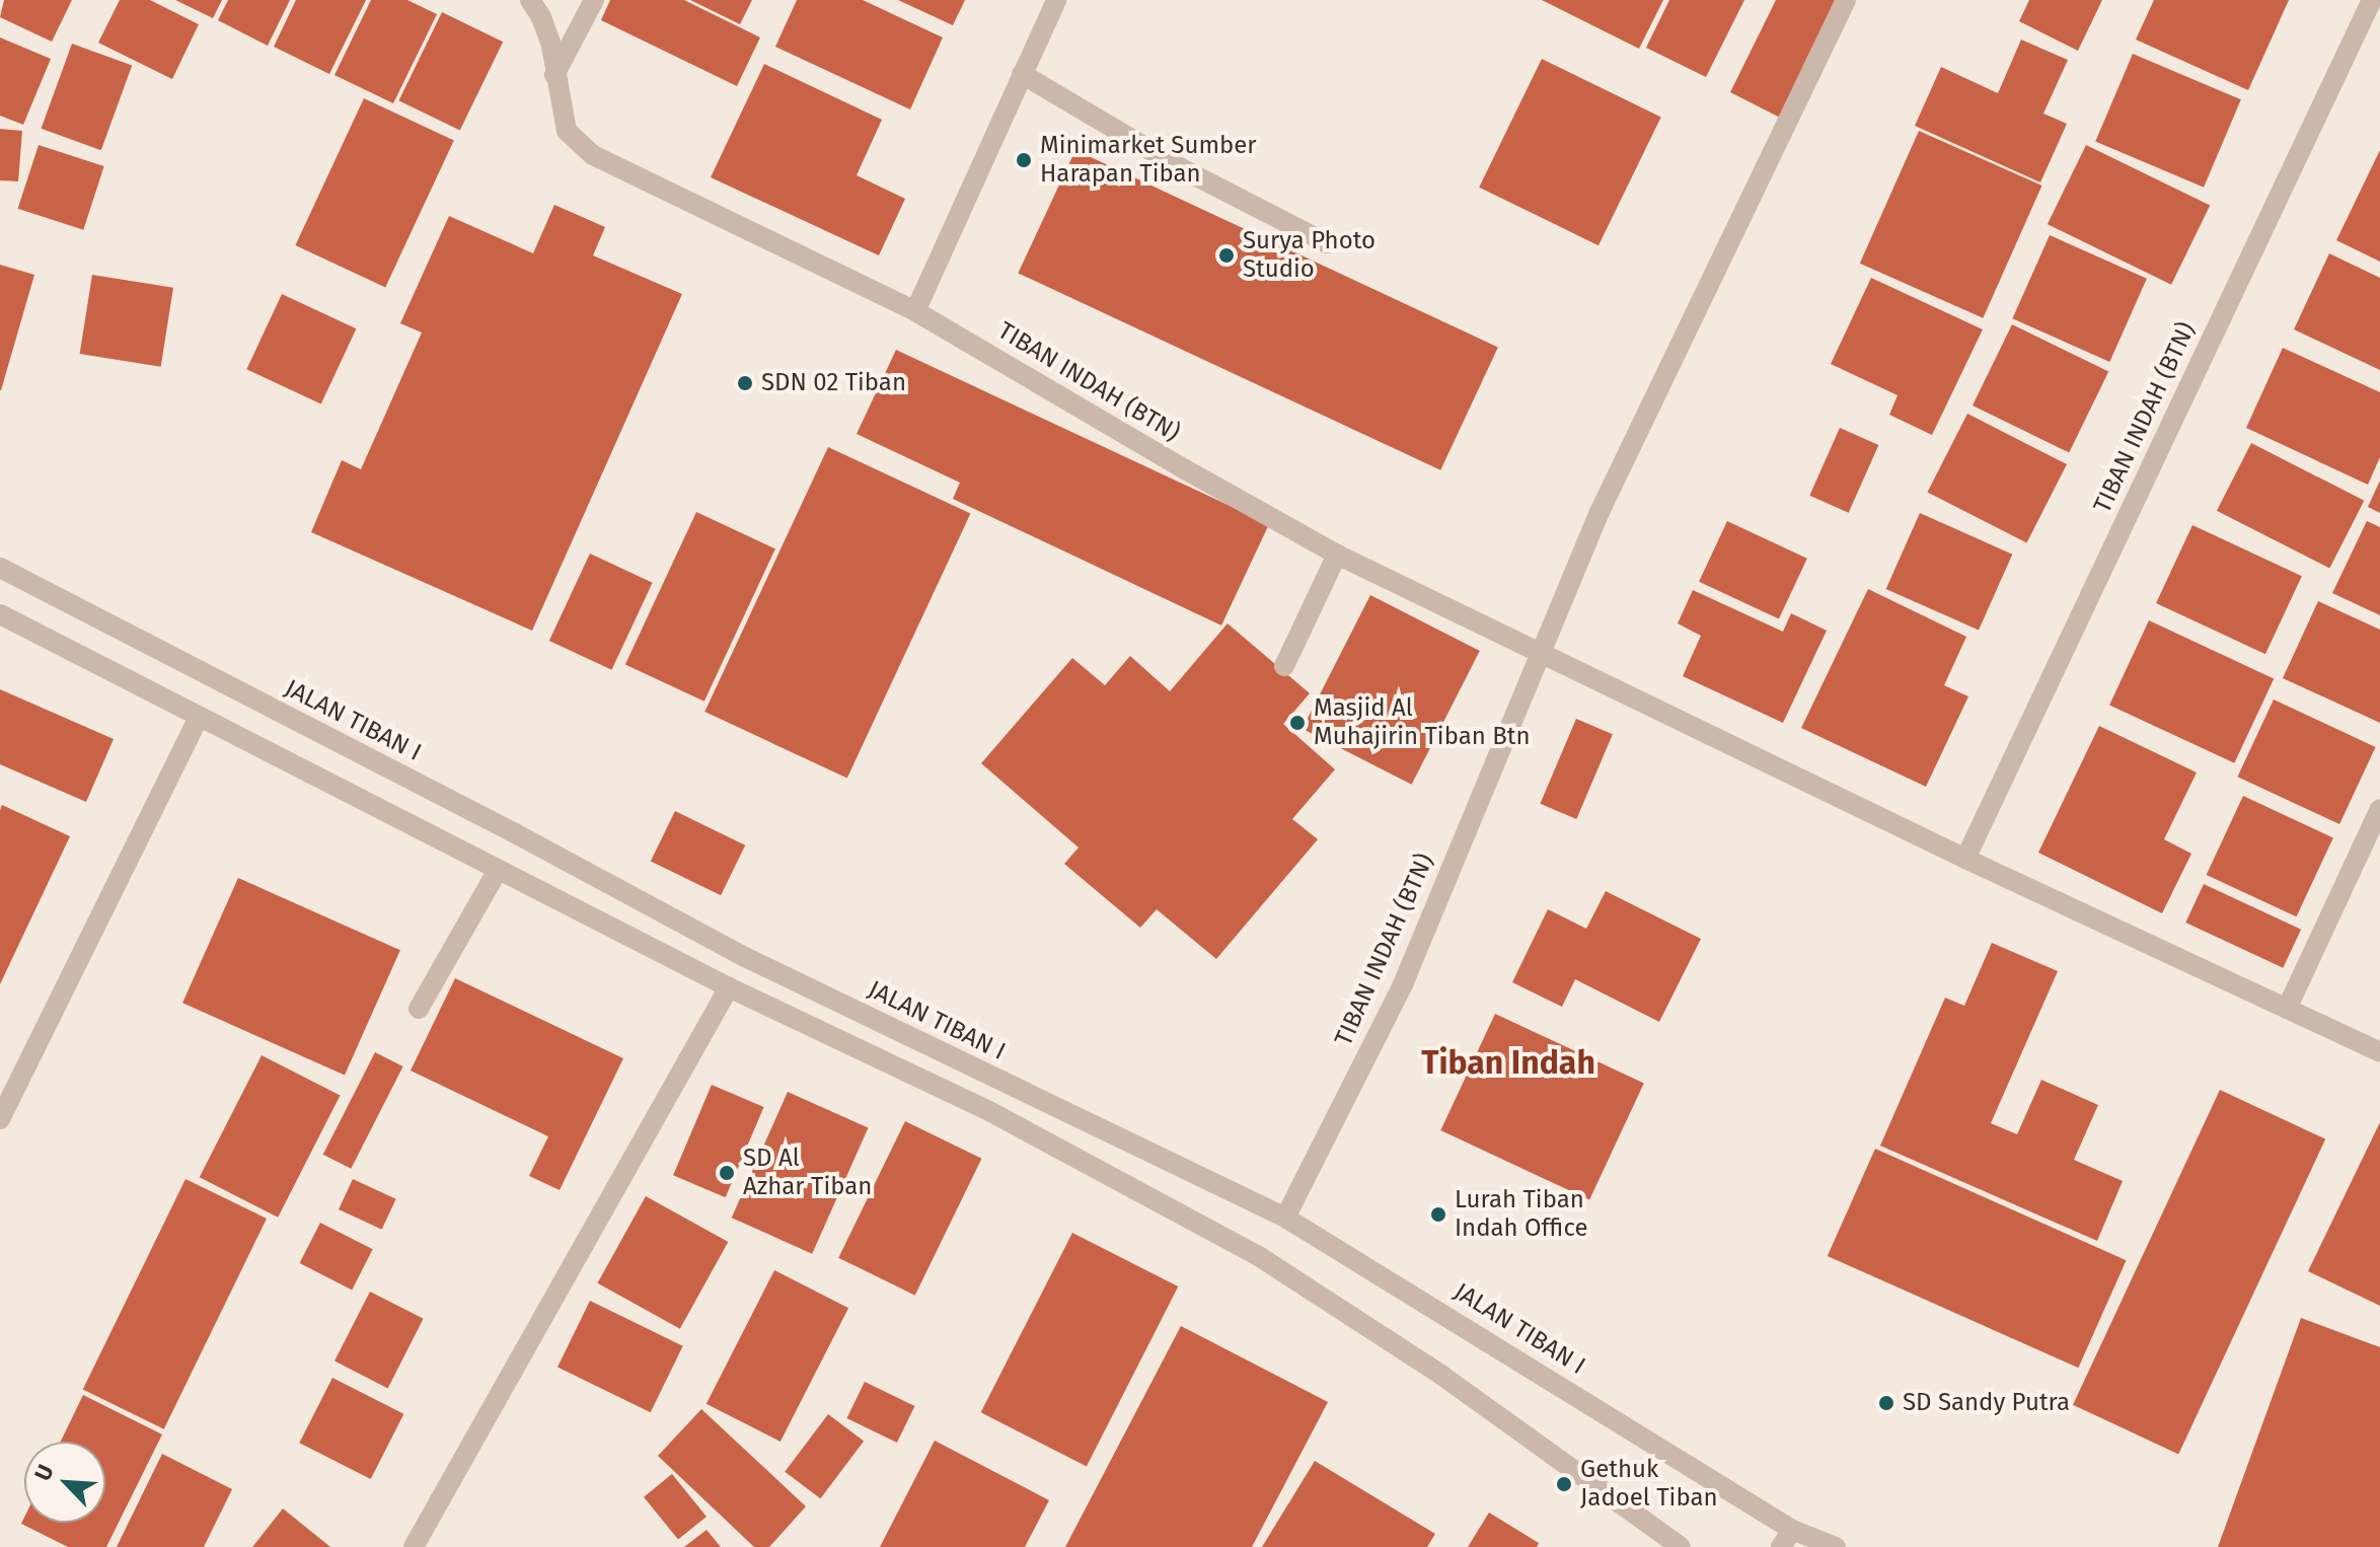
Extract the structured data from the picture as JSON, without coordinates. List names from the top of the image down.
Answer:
{
  "streets": {
    "street": ["TIBAN INDAH (BTN)", "JALAN TIBAN I"]
  },
  "crossings": [
    ["TIBAN INDAH (BTN)", "JALAN TIBAN I"]
  ],
  "districts": ["Tiban Indah"],
  "places": [
    "Minimarket Sumber Harapan Tiban",
    "Surya Photo Studio",
    "SDN 02 Tiban",
    "Masjid Al Muhajirin Tiban Btn",
    "SD Al Azhar Tiban",
    "Lurah Tiban Indah Office",
    "SD Sandy Putra",
    "Gethuk Jadoel Tiban"
  ],
  "north": "top left"
}
